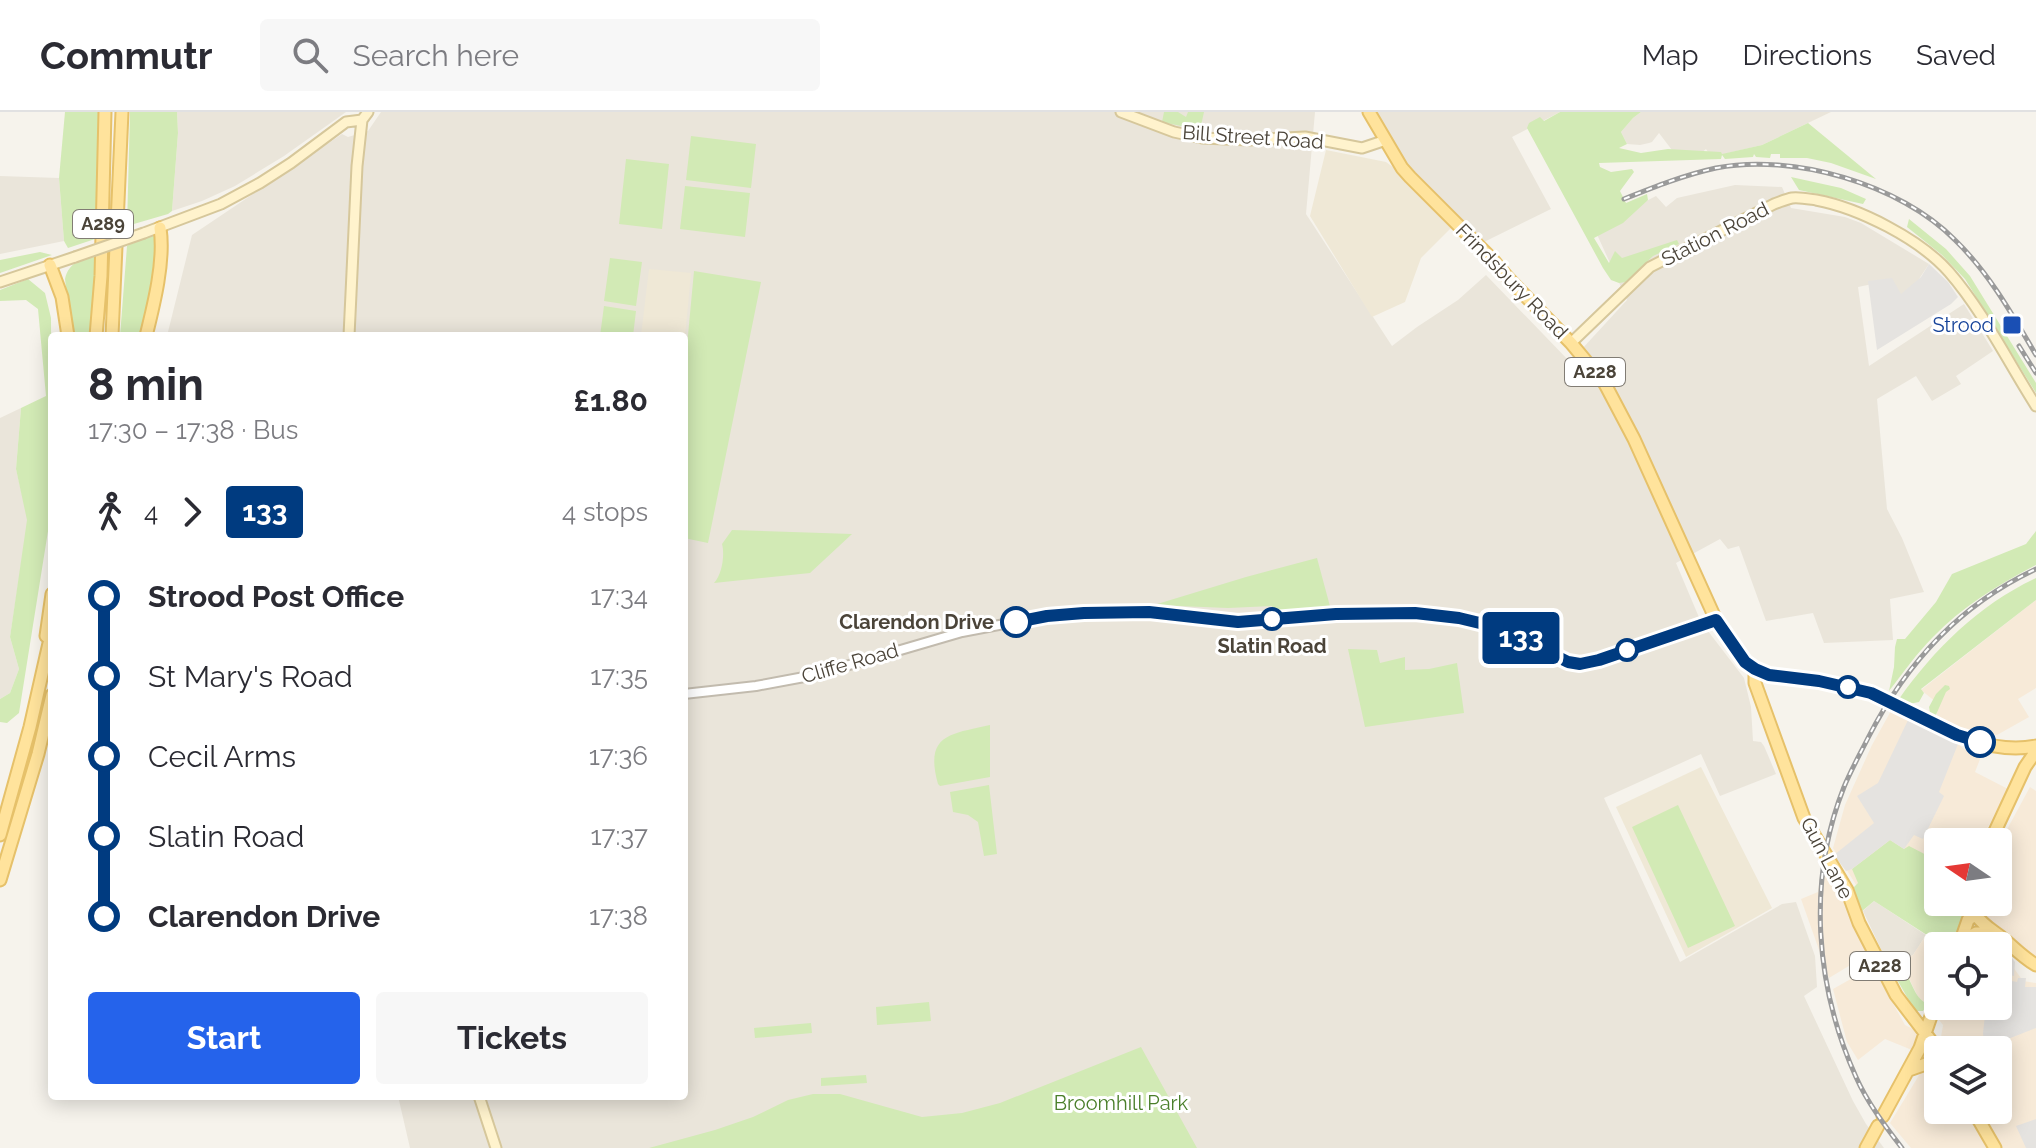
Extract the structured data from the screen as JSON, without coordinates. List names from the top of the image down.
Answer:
{
  "streets": {
    "main road": [
      "Bill Street Road",
      "A289",
      "Station Road",
      "Frindsbury Road",
      "A228",
      "Gun Lane"
    ],
    "street": ["Cliffe Road"]
  },
  "crossings": [
    ["Bill Street Road", "Frindsbury Road"],
    ["Station Road", "Frindsbury Road"],
    ["Frindsbury Road", "Cliffe Road"],
    ["Frindsbury Road", "Gun Lane"],
    ["A228", "Gun Lane"]
  ],
  "parks": ["Broomhill Park"],
  "places": {
    "transit": ["Strood"],
    "other": ["Slatin Road", "Clarendon Drive"]
  },
  "lines": ["bus line 133"],
  "north": "left",
  "page": {
    "header": "Commutr",
    "search": "Search here",
    "nav": ["Map", "Directions", "Saved"],
    "on_map": "133",
    "heading": ["8 min", "17:30 – 17:38 · Bus", "£1.80"],
    "legs": ["4", "133", "4 stops"],
    "list": [
      {
        "name": "Strood Post Office",
        "value": "17:34"
      },
      {
        "name": "St Mary's Road",
        "value": "17:35"
      },
      {
        "name": "Cecil Arms",
        "value": "17:36"
      },
      {
        "name": "Slatin Road",
        "value": "17:37"
      },
      {
        "name": "Clarendon Drive",
        "value": "17:38"
      }
    ],
    "buttons": ["Start", "Tickets"]
  }
}
